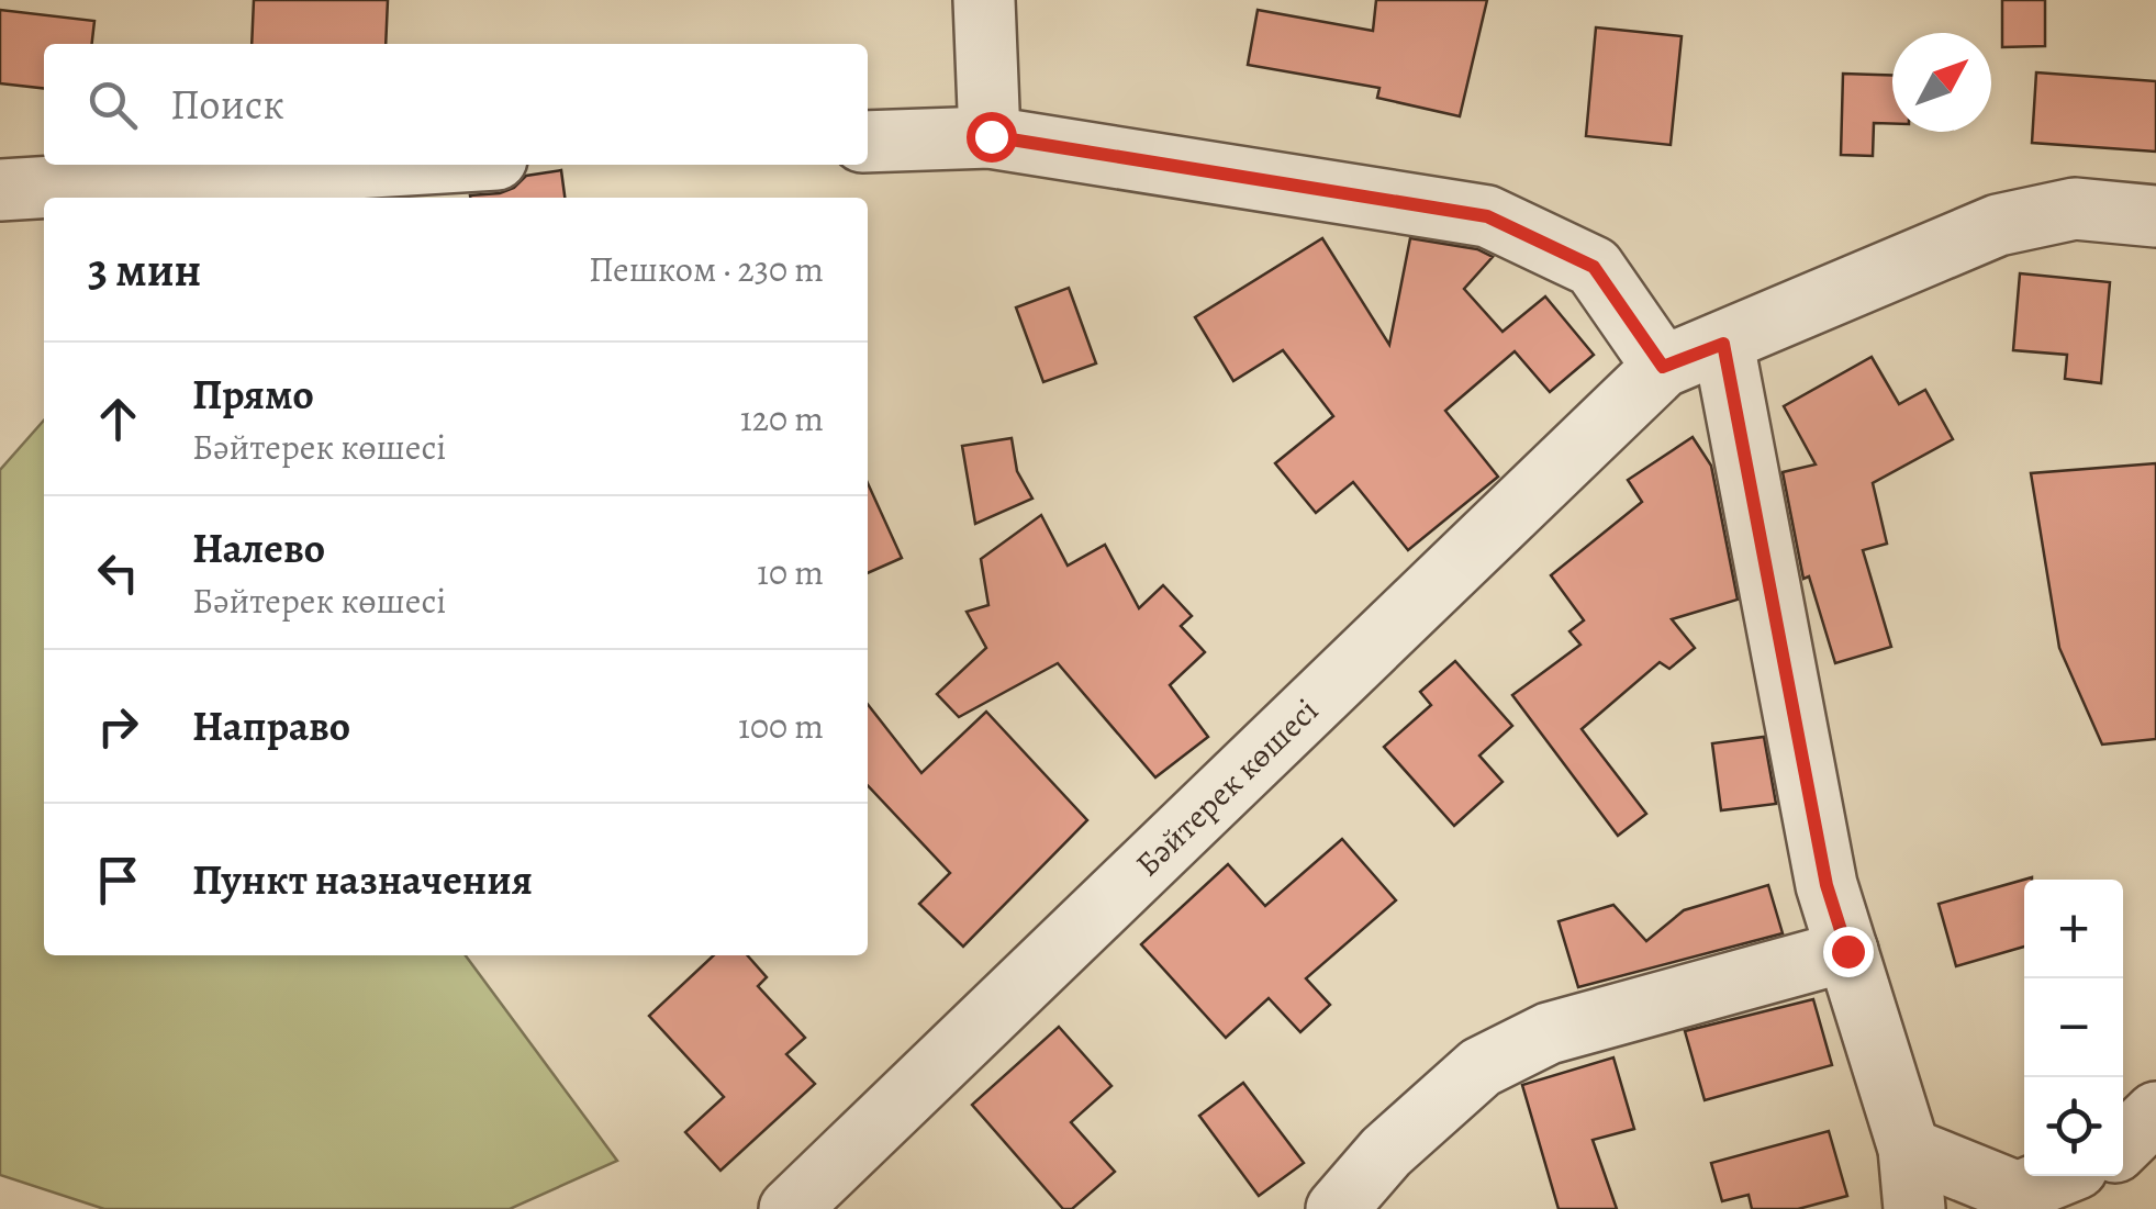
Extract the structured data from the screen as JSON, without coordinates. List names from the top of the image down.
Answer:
{
  "streets": {
    "street": ["Бәйтерек көшесі"]
  },
  "north": "top right",
  "page": {
    "search": "Поиск",
    "heading": ["3 мин", "Пешком · 230 m"],
    "list": [
      ["Прямо", "Бәйтерек көшесі", "120 m"],
      ["Налево", "Бәйтерек көшесі", "10 m"],
      ["Направо", "100 m"],
      "Пункт назначения"
    ],
    "map_buttons": ["+", "−"]
  }
}
